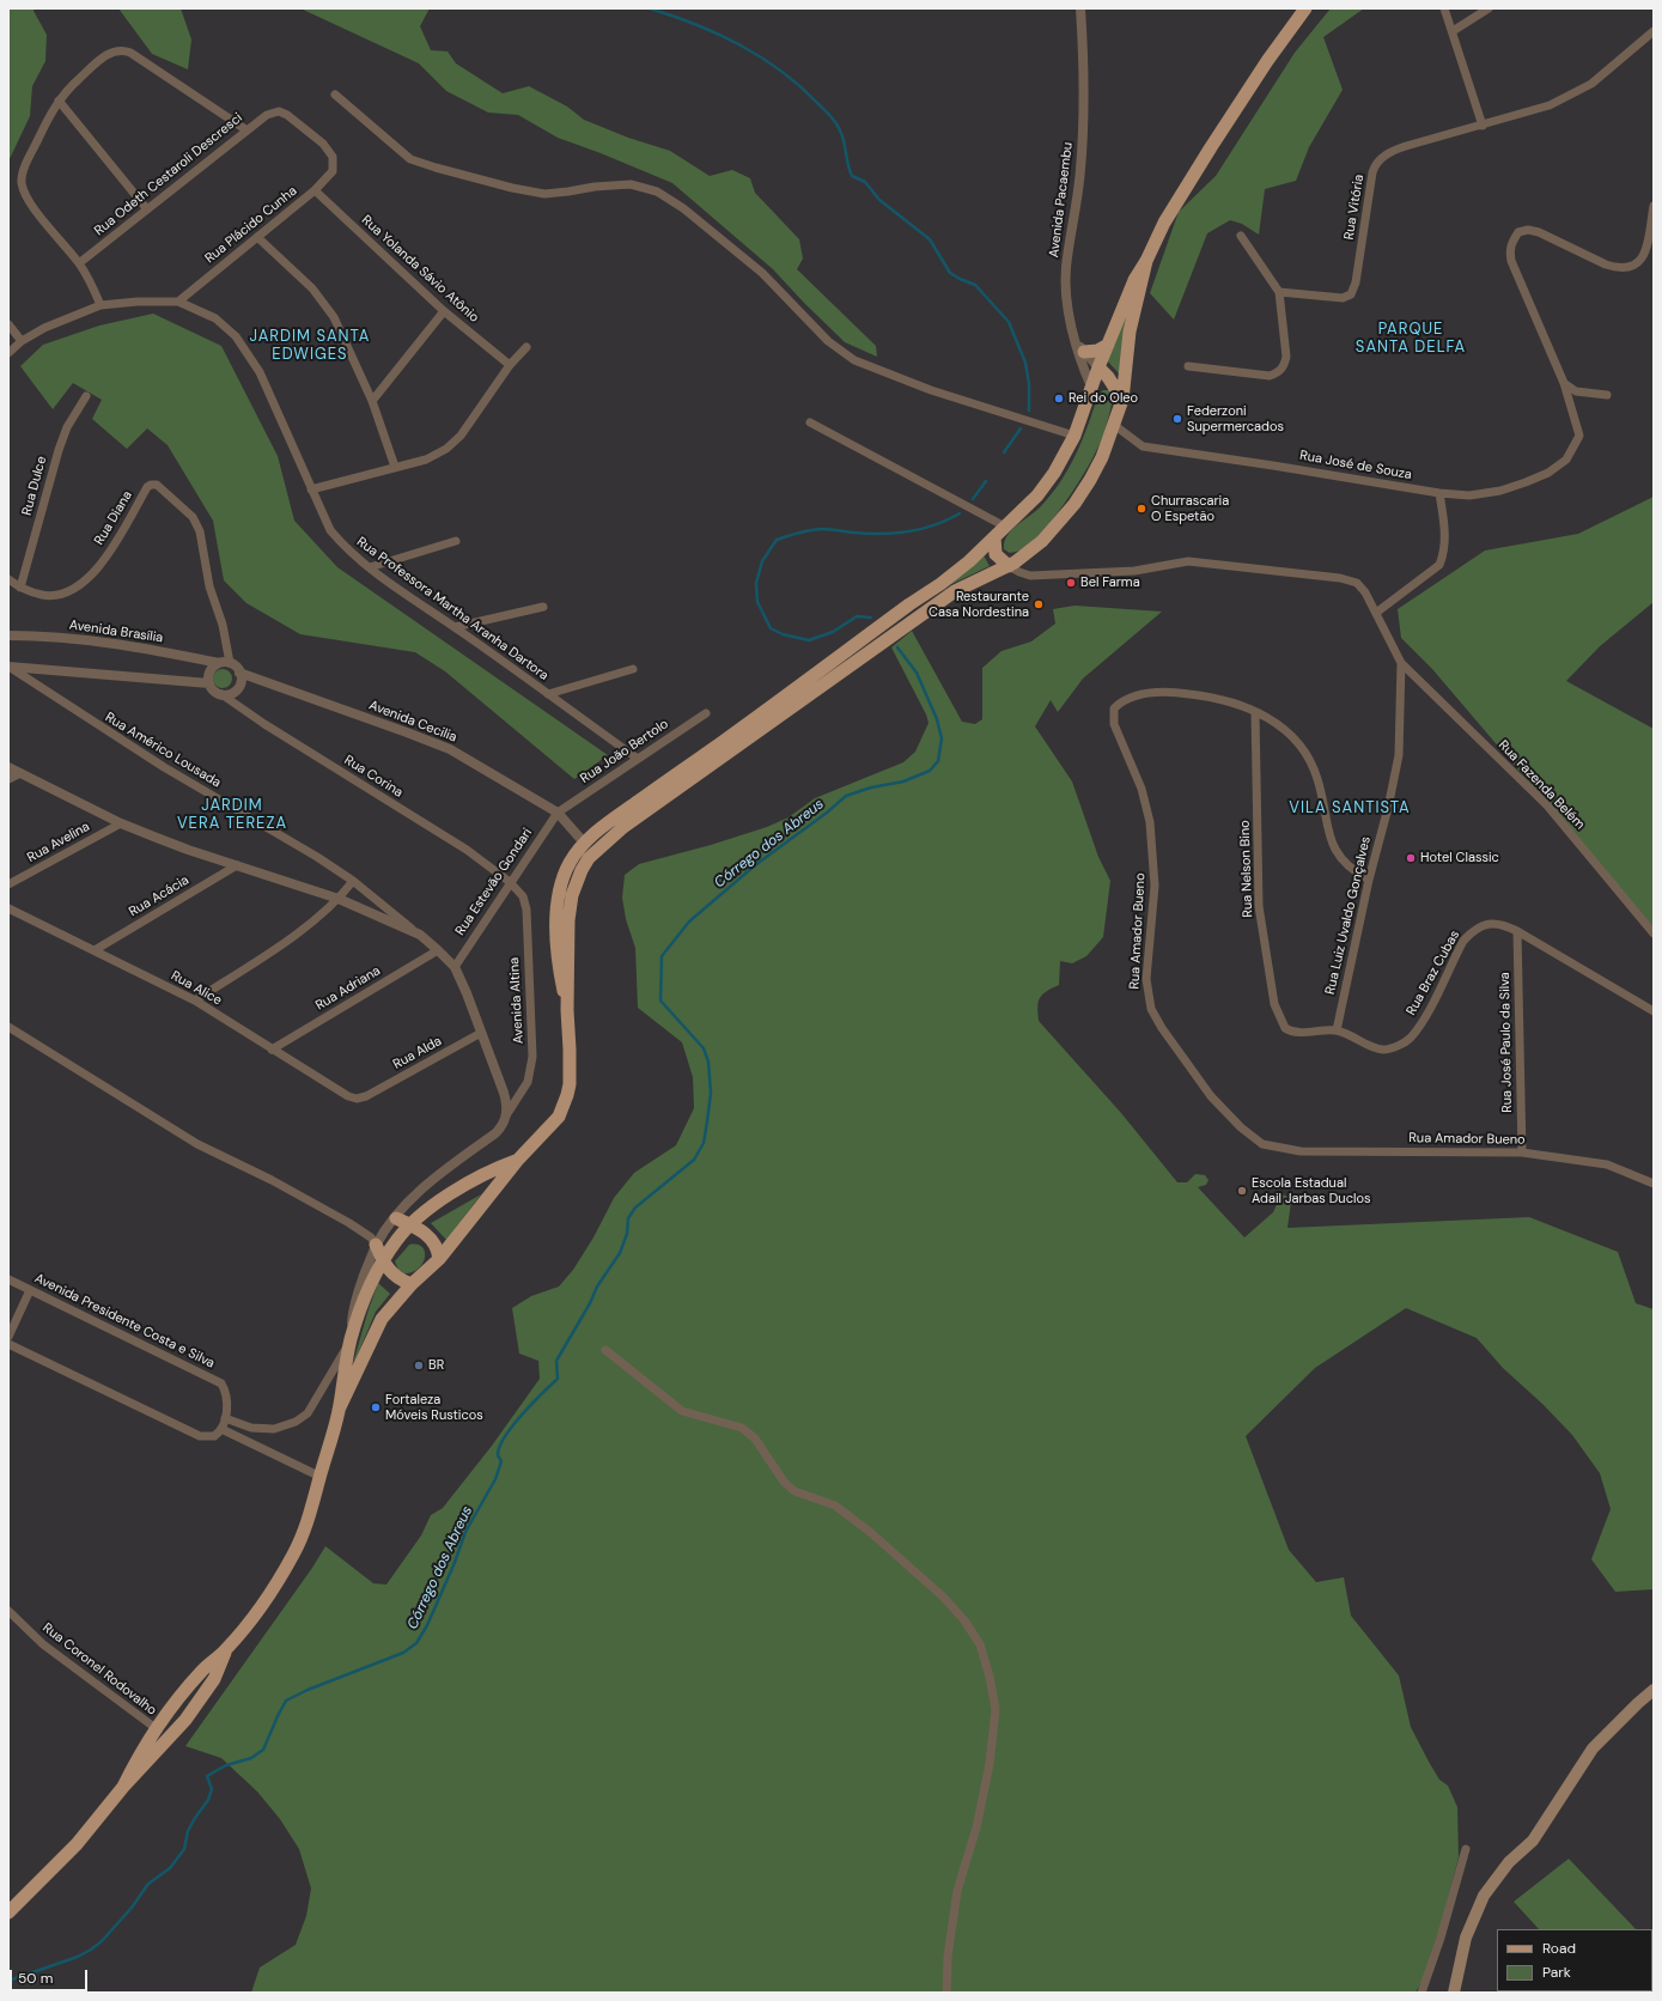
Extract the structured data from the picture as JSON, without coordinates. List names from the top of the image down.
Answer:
{
  "streets": {
    "street": [
      "Rua Odeth Cestaroli Descresci",
      "Avenida Pacaembu",
      "Rua Vitória",
      "Rua Plácido Cunha",
      "Rua Yolanda Sávio Atônio",
      "Rua José de Souza",
      "Rua Dulce",
      "Rua Diana",
      "Rua Professora Martha Aranha Dartora",
      "Avenida Brasília",
      "Avenida Cecilia",
      "Rua Américo Lousada",
      "Rua João Bertolo",
      "Rua Corina",
      "Rua Fazenda Belém",
      "Rua Avelina",
      "Rua Nelson Bino",
      "Rua Estevão Gondari",
      "Rua Acácia",
      "Rua Luiz Uvaldo Gonçalves",
      "Rua Amador Bueno",
      "Rua Braz Cubas",
      "Rua Alice",
      "Rua Adriana",
      "Avenida Altina",
      "Rua José Paulo da Silva",
      "Rua Alda",
      "Avenida Presidente Costa e Silva",
      "Rua Coronel Rodovalho"
    ]
  },
  "crossings": [
    ["Rua Odeth Cestaroli Descresci", "Rua Plácido Cunha"],
    ["Rua Plácido Cunha", "Rua Yolanda Sávio Atônio"],
    ["Rua Plácido Cunha", "Rua Professora Martha Aranha Dartora"],
    ["Rua Dulce", "Rua Diana"],
    ["Rua Diana", "Avenida Brasília"],
    ["Rua Diana", "Avenida Cecilia"],
    ["Rua Diana", "Rua Corina"],
    ["Rua Professora Martha Aranha Dartora", "Rua João Bertolo"],
    ["Avenida Brasília", "Avenida Cecilia"],
    ["Avenida Brasília", "Rua Corina"],
    ["Avenida Cecilia", "Rua João Bertolo"],
    ["Avenida Cecilia", "Rua Corina"],
    ["Avenida Cecilia", "Rua Estevão Gondari"],
    ["Rua João Bertolo", "Rua Estevão Gondari"],
    ["Rua Corina", "Rua Estevão Gondari"],
    ["Rua Corina", "Avenida Altina"],
    ["Rua Fazenda Belém", "Rua Luiz Uvaldo Gonçalves"],
    ["Rua Nelson Bino", "Rua Luiz Uvaldo Gonçalves"],
    ["Rua Nelson Bino", "Rua Amador Bueno"],
    ["Rua Nelson Bino", "Rua Braz Cubas"],
    ["Rua Estevão Gondari", "Avenida Altina"],
    ["Rua Acácia", "Rua Alice"],
    ["Rua Luiz Uvaldo Gonçalves", "Rua Amador Bueno"],
    ["Rua Luiz Uvaldo Gonçalves", "Rua Braz Cubas"],
    ["Rua Amador Bueno", "Rua José Paulo da Silva"],
    ["Rua Braz Cubas", "Rua José Paulo da Silva"],
    ["Rua Alice", "Rua Adriana"],
    ["Rua Alice", "Rua Alda"]
  ],
  "districts": [
    "PARQUE SANTA DELFA",
    "JARDIM SANTA EDWIGES",
    "JARDIM VERA TEREZA",
    "VILA SANTISTA"
  ],
  "water": ["Córrego dos Abreus"],
  "places": [
    "Rei do Oleo",
    "Federzoni Supermercados",
    "Churrascaria O Espetão",
    "Bel Farma",
    "Restaurante Casa Nordestina",
    "Hotel Classic",
    "Escola Estadual Adail Jarbas Duclos",
    "BR",
    "Fortaleza Móveis Rusticos"
  ],
  "legend": ["Road", "Park"],
  "scale_bar": "50 m"
}
